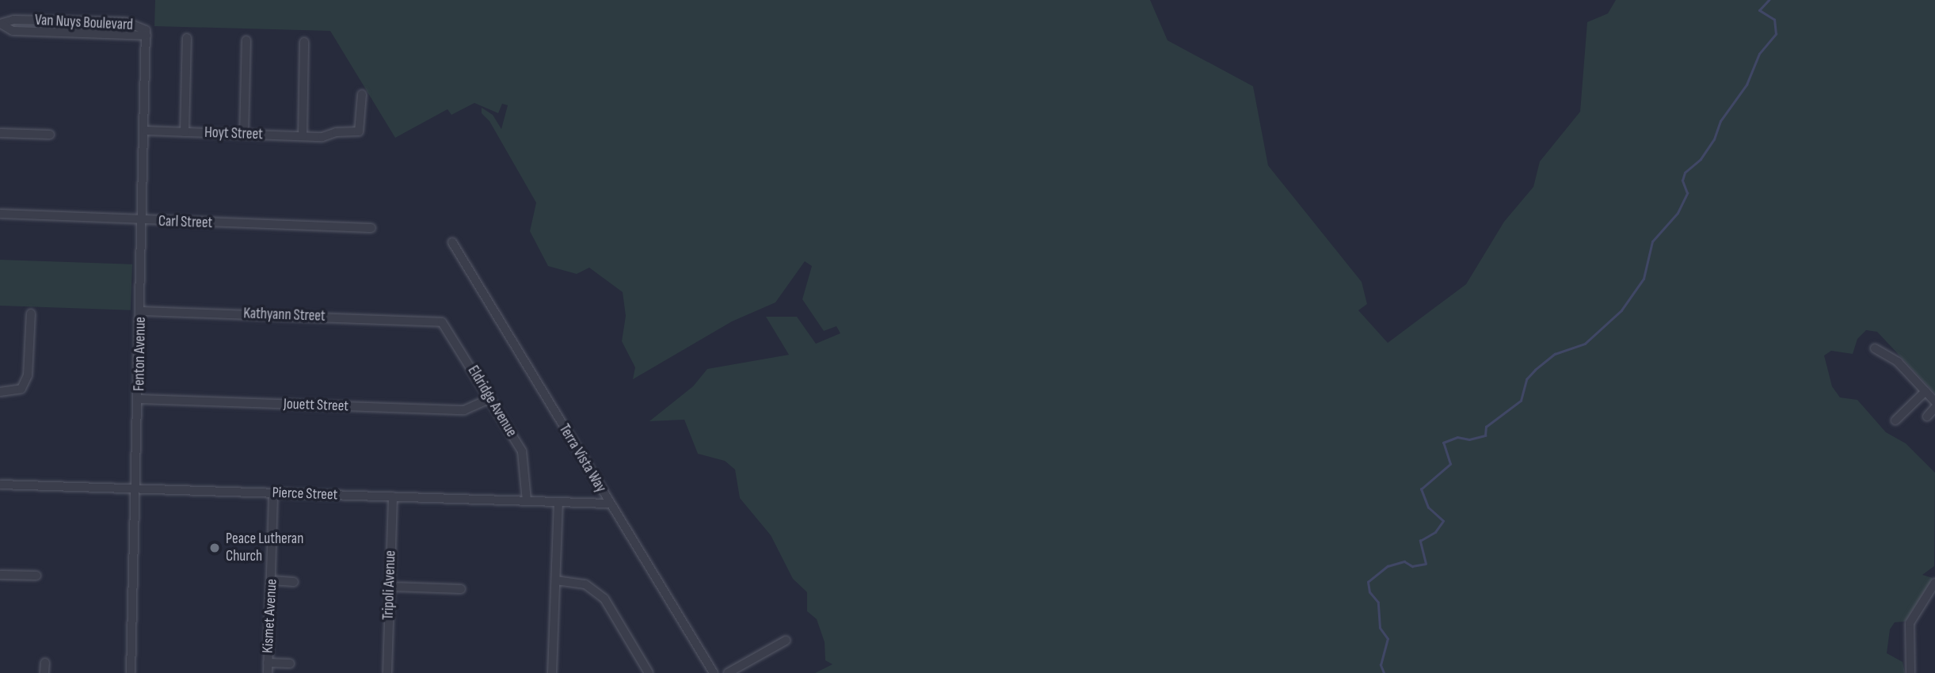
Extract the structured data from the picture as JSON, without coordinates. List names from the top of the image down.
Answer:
{
  "streets": {
    "street": [
      "Van Nuys Boulevard",
      "Hoyt Street",
      "Carl Street",
      "Kathyann Street",
      "Fenton Avenue",
      "Eldridge Avenue",
      "Jouett Street",
      "Terra Vista Way",
      "Pierce Street",
      "Tripoli Avenue",
      "Kismet Avenue"
    ]
  },
  "crossings": [
    ["Van Nuys Boulevard", "Fenton Avenue"],
    ["Hoyt Street", "Fenton Avenue"],
    ["Carl Street", "Fenton Avenue"],
    ["Kathyann Street", "Fenton Avenue"],
    ["Kathyann Street", "Eldridge Avenue"],
    ["Fenton Avenue", "Jouett Street"],
    ["Fenton Avenue", "Pierce Street"],
    ["Eldridge Avenue", "Jouett Street"],
    ["Eldridge Avenue", "Pierce Street"],
    ["Terra Vista Way", "Pierce Street"],
    ["Pierce Street", "Tripoli Avenue"],
    ["Pierce Street", "Kismet Avenue"]
  ],
  "places": ["Peace Lutheran Church"]
}
